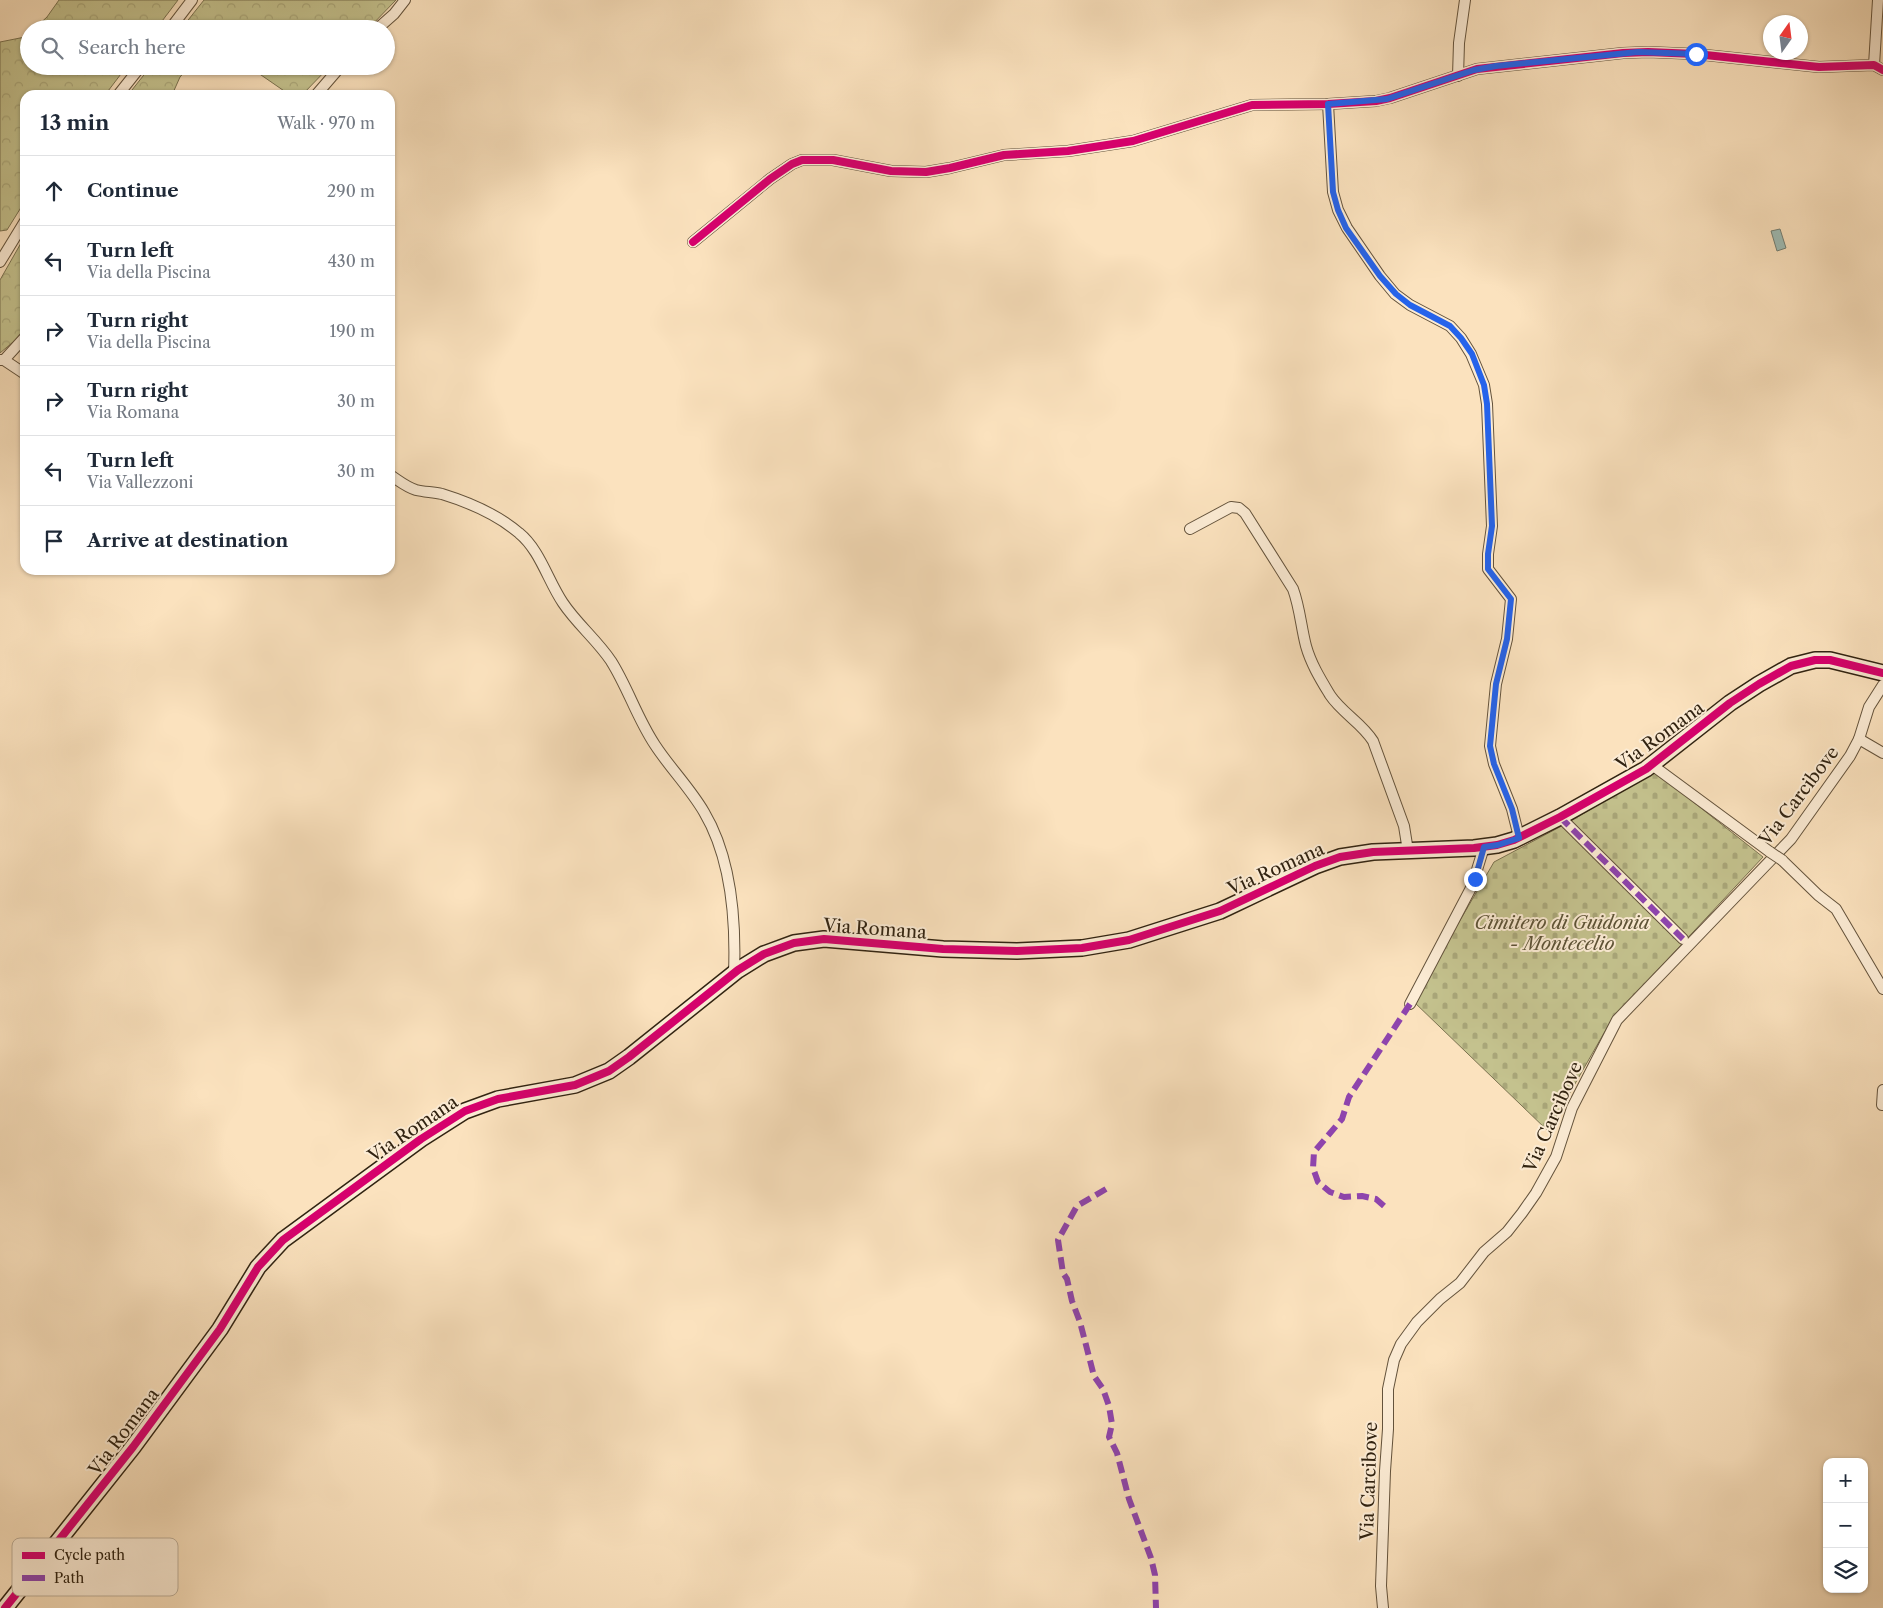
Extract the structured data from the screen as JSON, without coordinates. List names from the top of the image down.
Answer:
{
  "streets": {
    "street": ["Via Romana", "Via Carcibove"]
  },
  "parks": ["Cimitero di Guidonia - Montecelio"],
  "legend": ["Cycle path", "Path"],
  "north": "top",
  "page": {
    "search": "Search here",
    "heading": ["13 min", "Walk · 970 m"],
    "list": [
      ["Continue", "290 m"],
      ["Turn left", "Via della Piscina", "430 m"],
      ["Turn right", "Via della Piscina", "190 m"],
      ["Turn right", "Via Romana", "30 m"],
      ["Turn left", "Via Vallezzoni", "30 m"],
      "Arrive at destination"
    ],
    "map_buttons": ["+", "−"]
  }
}
